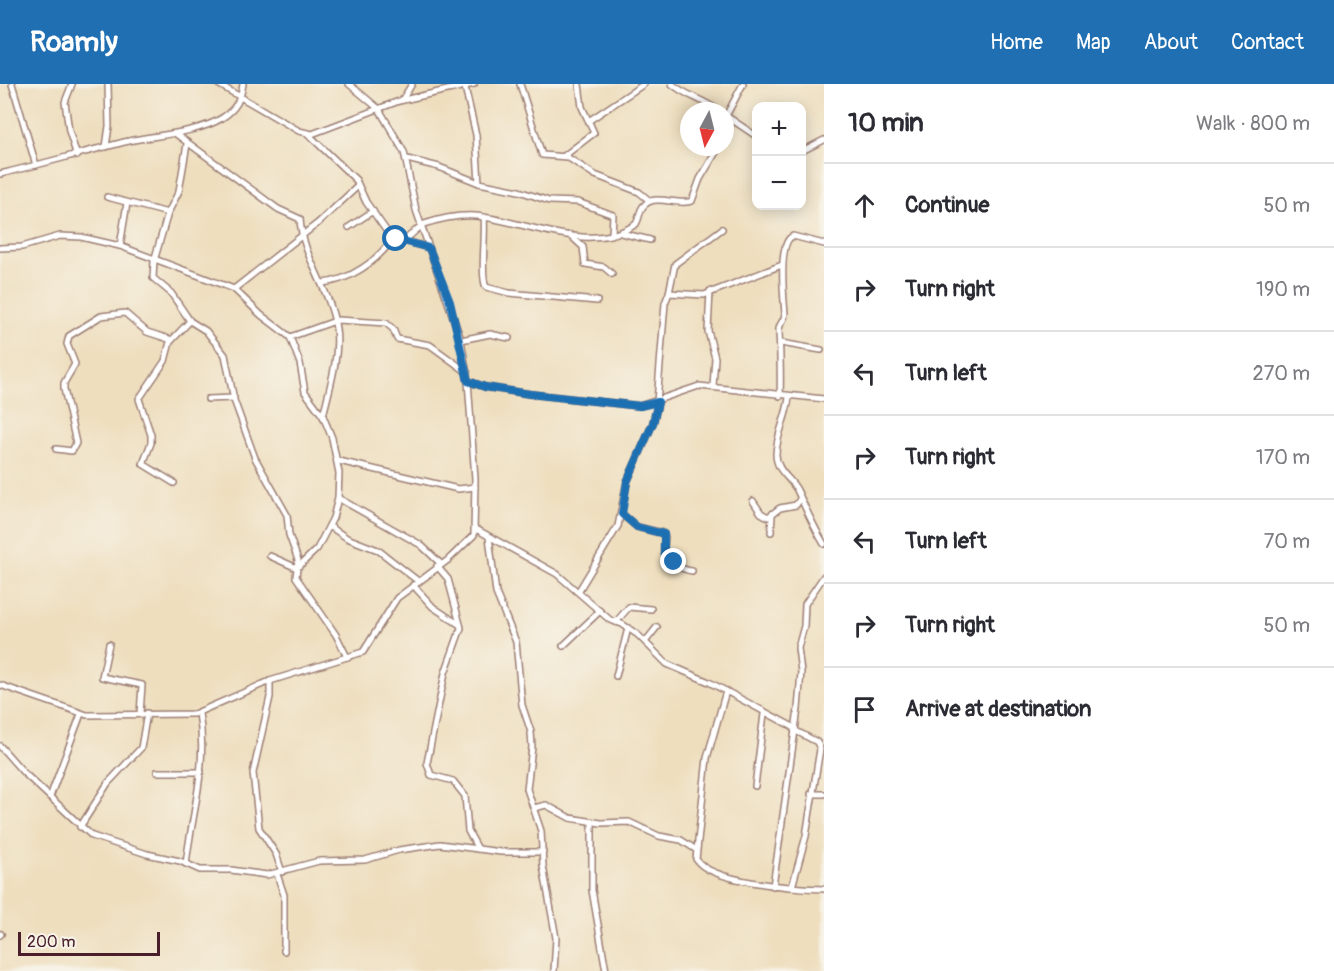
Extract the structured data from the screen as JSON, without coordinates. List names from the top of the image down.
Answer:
{
  "scale_bar": "200 m",
  "north": "bottom",
  "page": {
    "header": "Roamly",
    "nav": [
      "Home",
      "Map",
      "About",
      "Contact"
    ],
    "heading": ["10 min", "Walk · 800 m"],
    "map_buttons": ["+", "−"],
    "list": [
      ["Continue", "50 m"],
      ["Turn right", "190 m"],
      ["Turn left", "270 m"],
      ["Turn right", "170 m"],
      ["Turn left", "70 m"],
      ["Turn right", "50 m"],
      "Arrive at destination"
    ],
    "scale": "200 m"
  }
}
